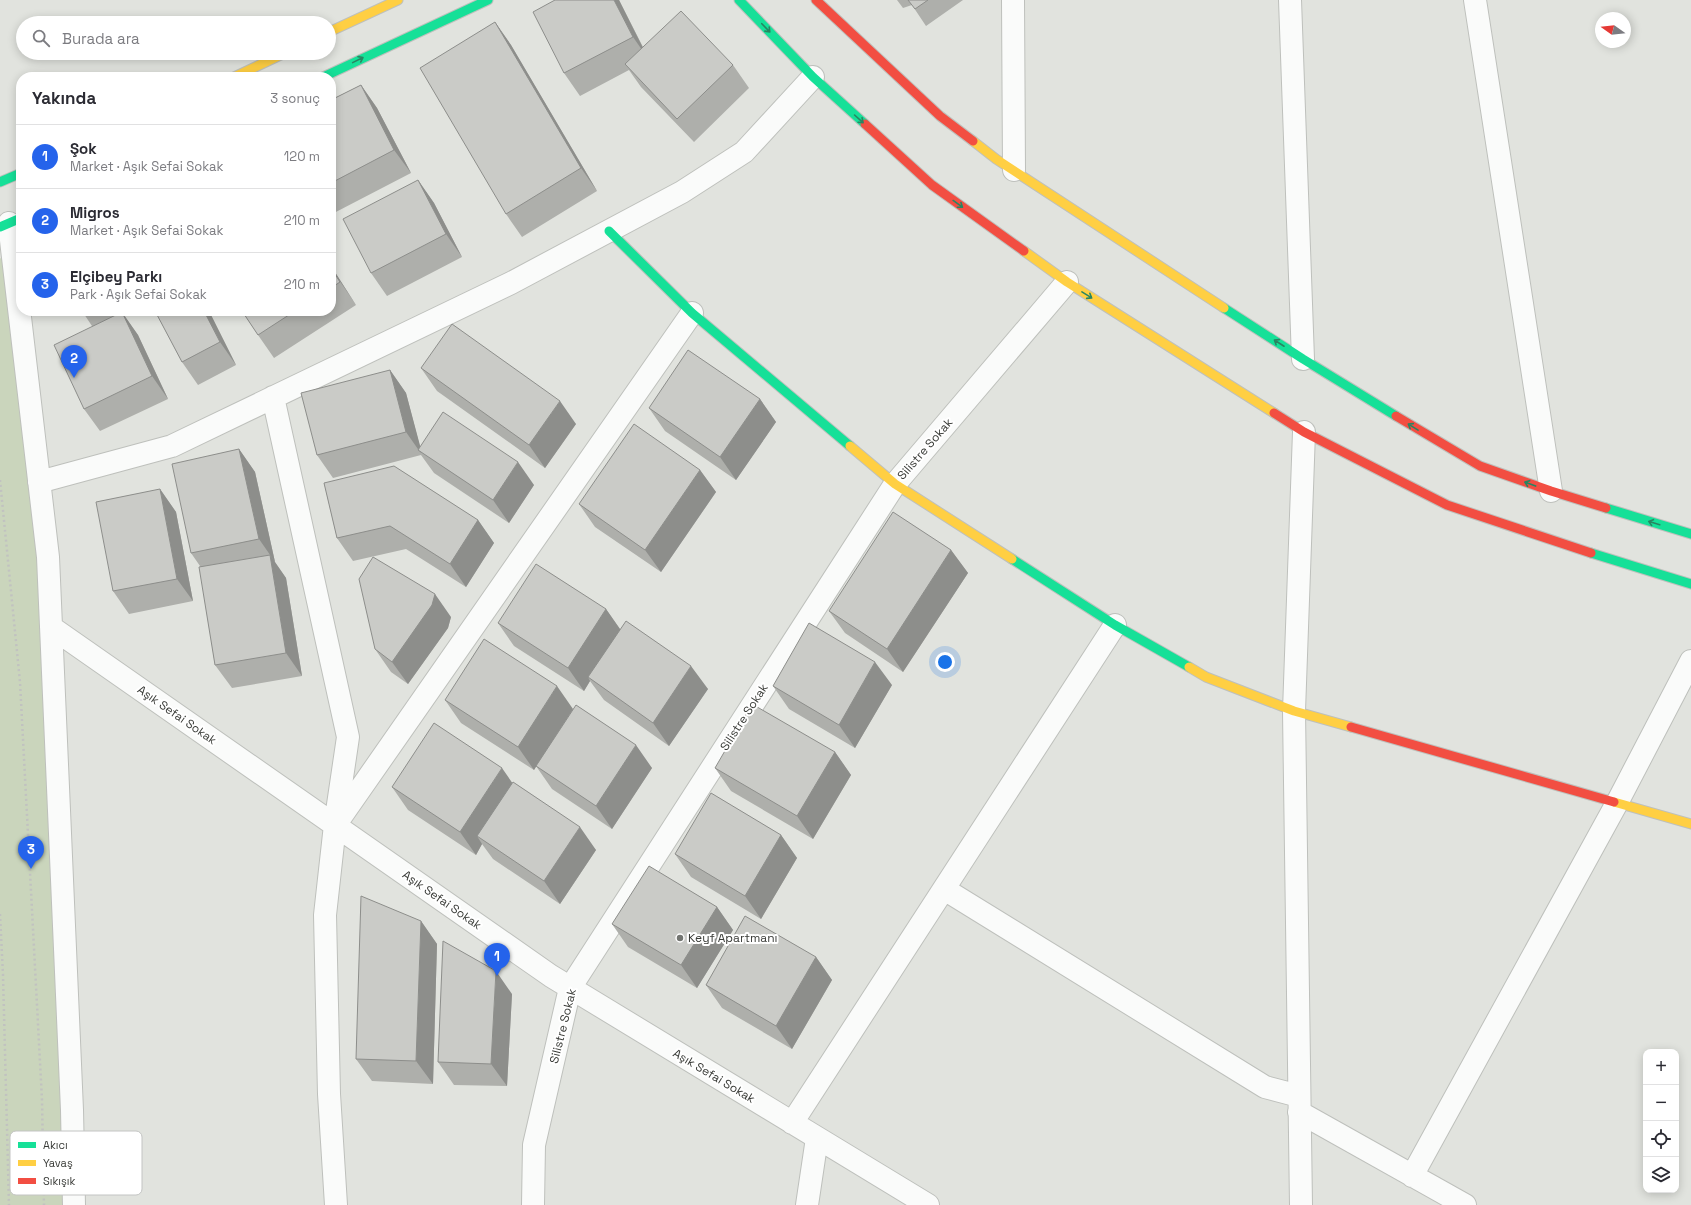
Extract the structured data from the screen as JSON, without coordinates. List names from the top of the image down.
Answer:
{
  "streets": {
    "street": ["Silistre Sokak", "Aşık Sefai Sokak"]
  },
  "crossings": [
    ["Silistre Sokak", "Aşık Sefai Sokak"]
  ],
  "places": ["Keyf Apartmanı"],
  "legend": ["Akıcı", "Yavaş", "Sıkışık"],
  "north": "left",
  "page": {
    "search": "Burada ara",
    "heading": ["Yakında", "3 sonuç"],
    "list": [
      {
        "mark": "1",
        "name": "Şok",
        "note": "Market · Aşık Sefai Sokak",
        "value": "120 m"
      },
      {
        "mark": "2",
        "name": "Migros",
        "note": "Market · Aşık Sefai Sokak",
        "value": "210 m"
      },
      {
        "mark": "3",
        "name": "Elçibey Parkı",
        "note": "Park · Aşık Sefai Sokak",
        "value": "210 m"
      }
    ],
    "pins": ["2", "3", "1"],
    "map_buttons": ["+", "−"]
  }
}
